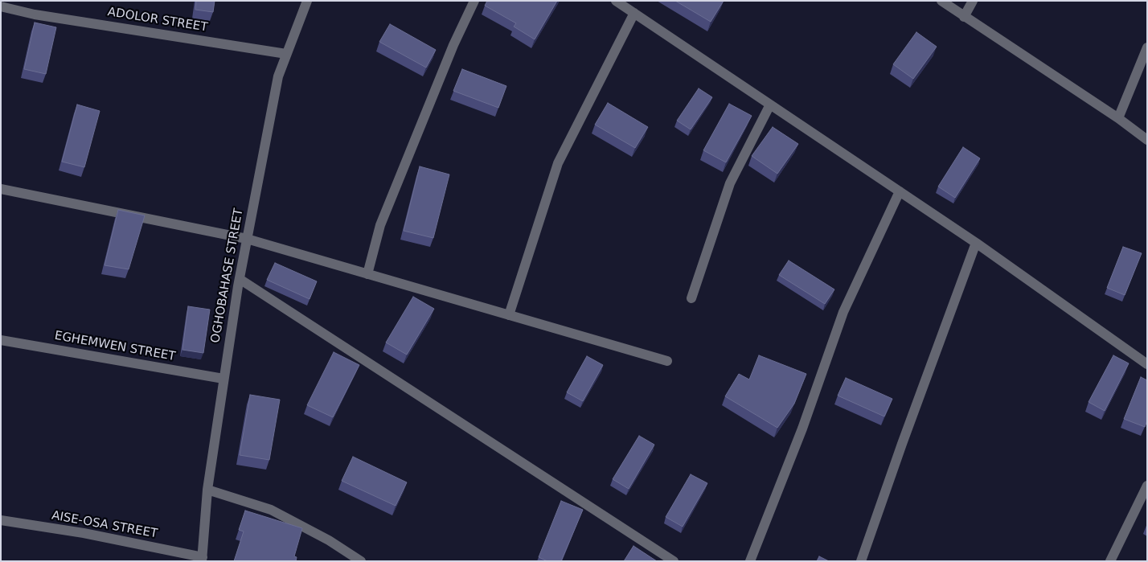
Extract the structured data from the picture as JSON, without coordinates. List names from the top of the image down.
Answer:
{
  "streets": {
    "street": [
      "ADOLOR STREET",
      "OGHOBAHASE STREET",
      "EGHEMWEN STREET",
      "AISE-OSA STREET"
    ]
  },
  "crossings": [
    ["ADOLOR STREET", "OGHOBAHASE STREET"],
    ["OGHOBAHASE STREET", "EGHEMWEN STREET"],
    ["OGHOBAHASE STREET", "AISE-OSA STREET"]
  ]
}
